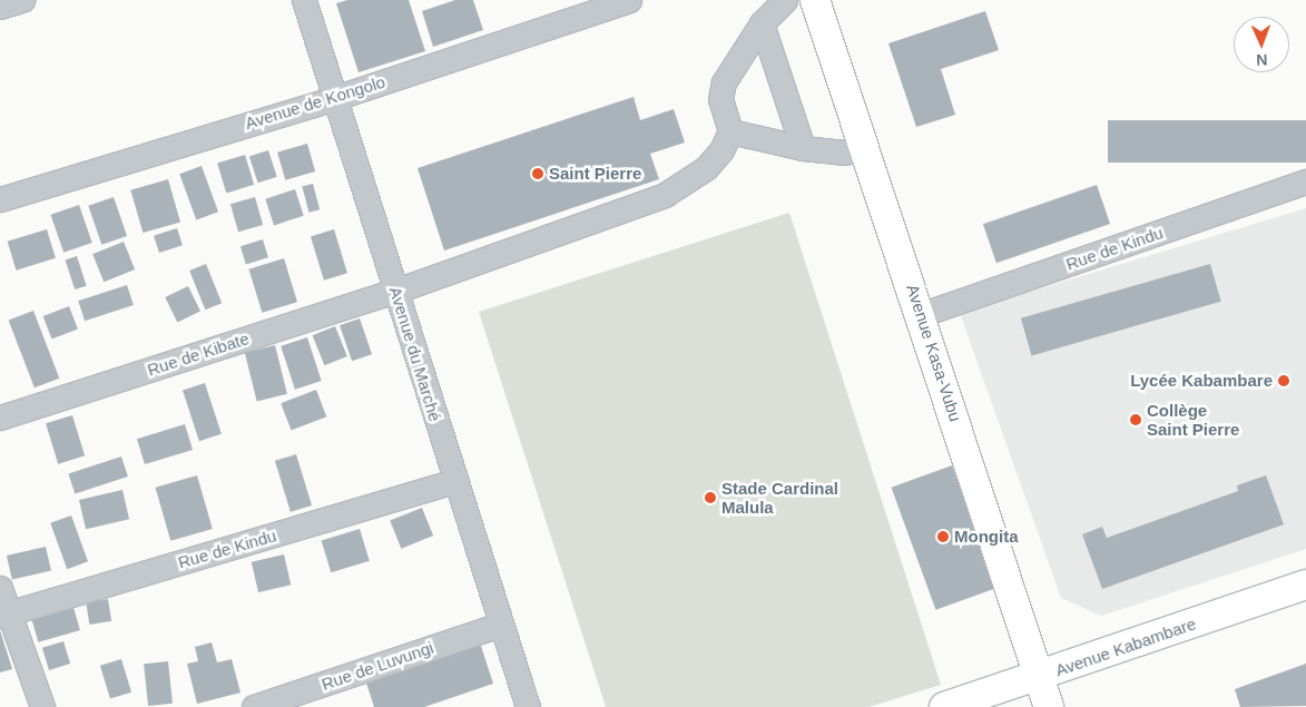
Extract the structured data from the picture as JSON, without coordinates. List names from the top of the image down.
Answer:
{
  "streets": {
    "main road": ["Avenue Kasa-Vubu", "Avenue Kabambare"],
    "street": [
      "Avenue de Kongolo",
      "Rue de Kindu",
      "Rue de Kibate",
      "Avenue du Marché",
      "Rue de Luvungi"
    ]
  },
  "crossings": [
    ["Avenue de Kongolo", "Avenue du Marché"],
    ["Rue de Kindu", "Avenue Kasa-Vubu"],
    ["Rue de Kindu", "Avenue du Marché"],
    ["Avenue Kasa-Vubu", "Avenue Kabambare"],
    ["Rue de Kibate", "Avenue du Marché"],
    ["Avenue du Marché", "Rue de Luvungi"]
  ],
  "places": [
    "Saint Pierre",
    "Lycée Kabambare",
    "Collège Saint Pierre",
    "Stade Cardinal Malula",
    "Mongita"
  ],
  "north": "bottom"
}
